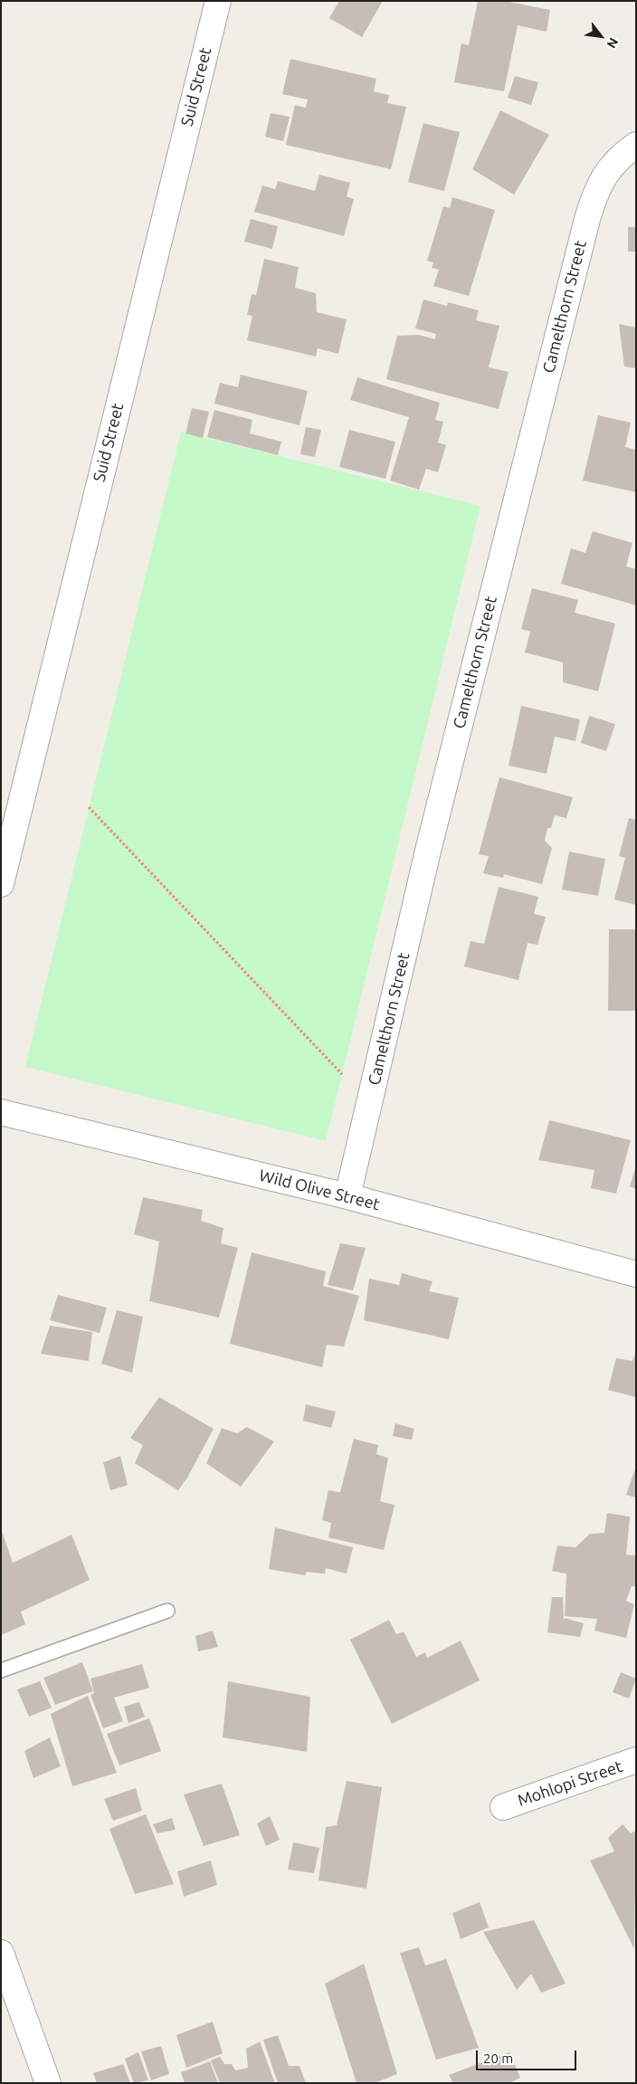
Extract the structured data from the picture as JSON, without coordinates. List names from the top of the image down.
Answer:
{
  "streets": {
    "street": [
      "Suid Street",
      "Camelthorn Street",
      "Wild Olive Street",
      "Mohlopi Street"
    ]
  },
  "crossings": [
    ["Camelthorn Street", "Wild Olive Street"]
  ],
  "scale_bar": "20 m",
  "north": "bottom right"
}
